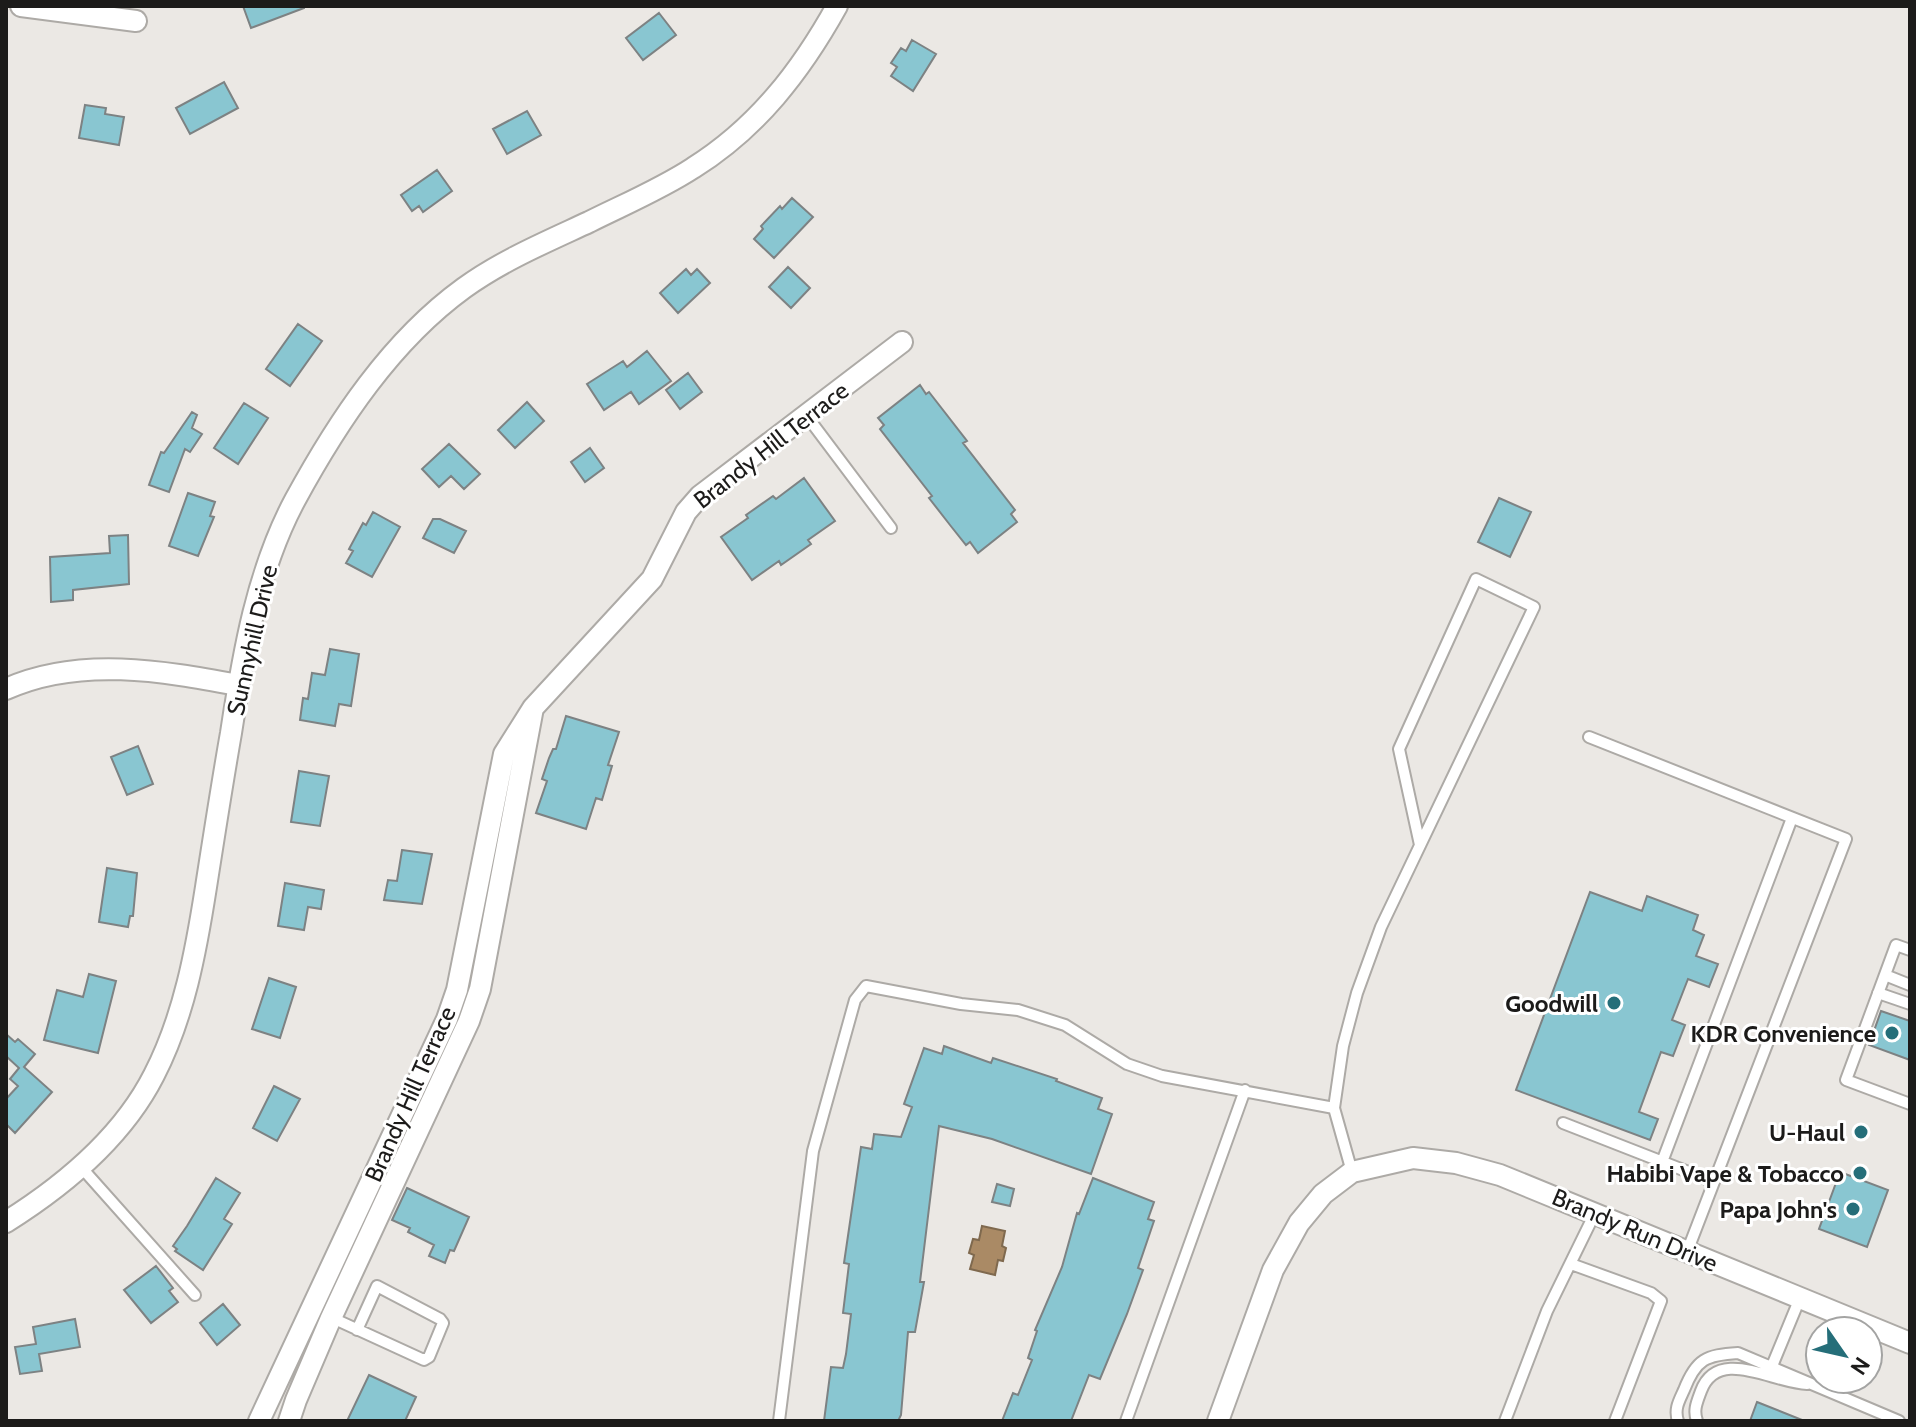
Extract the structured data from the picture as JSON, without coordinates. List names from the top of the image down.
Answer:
{
  "streets": {
    "street": ["Brandy Hill Terrace", "Sunnyhill Drive", "Brandy Run Drive"]
  },
  "places": [
    "Goodwill",
    "KDR Convenience",
    "U-Haul",
    "Habibi Vape & Tobacco",
    "Papa John's"
  ],
  "north": "bottom right"
}
